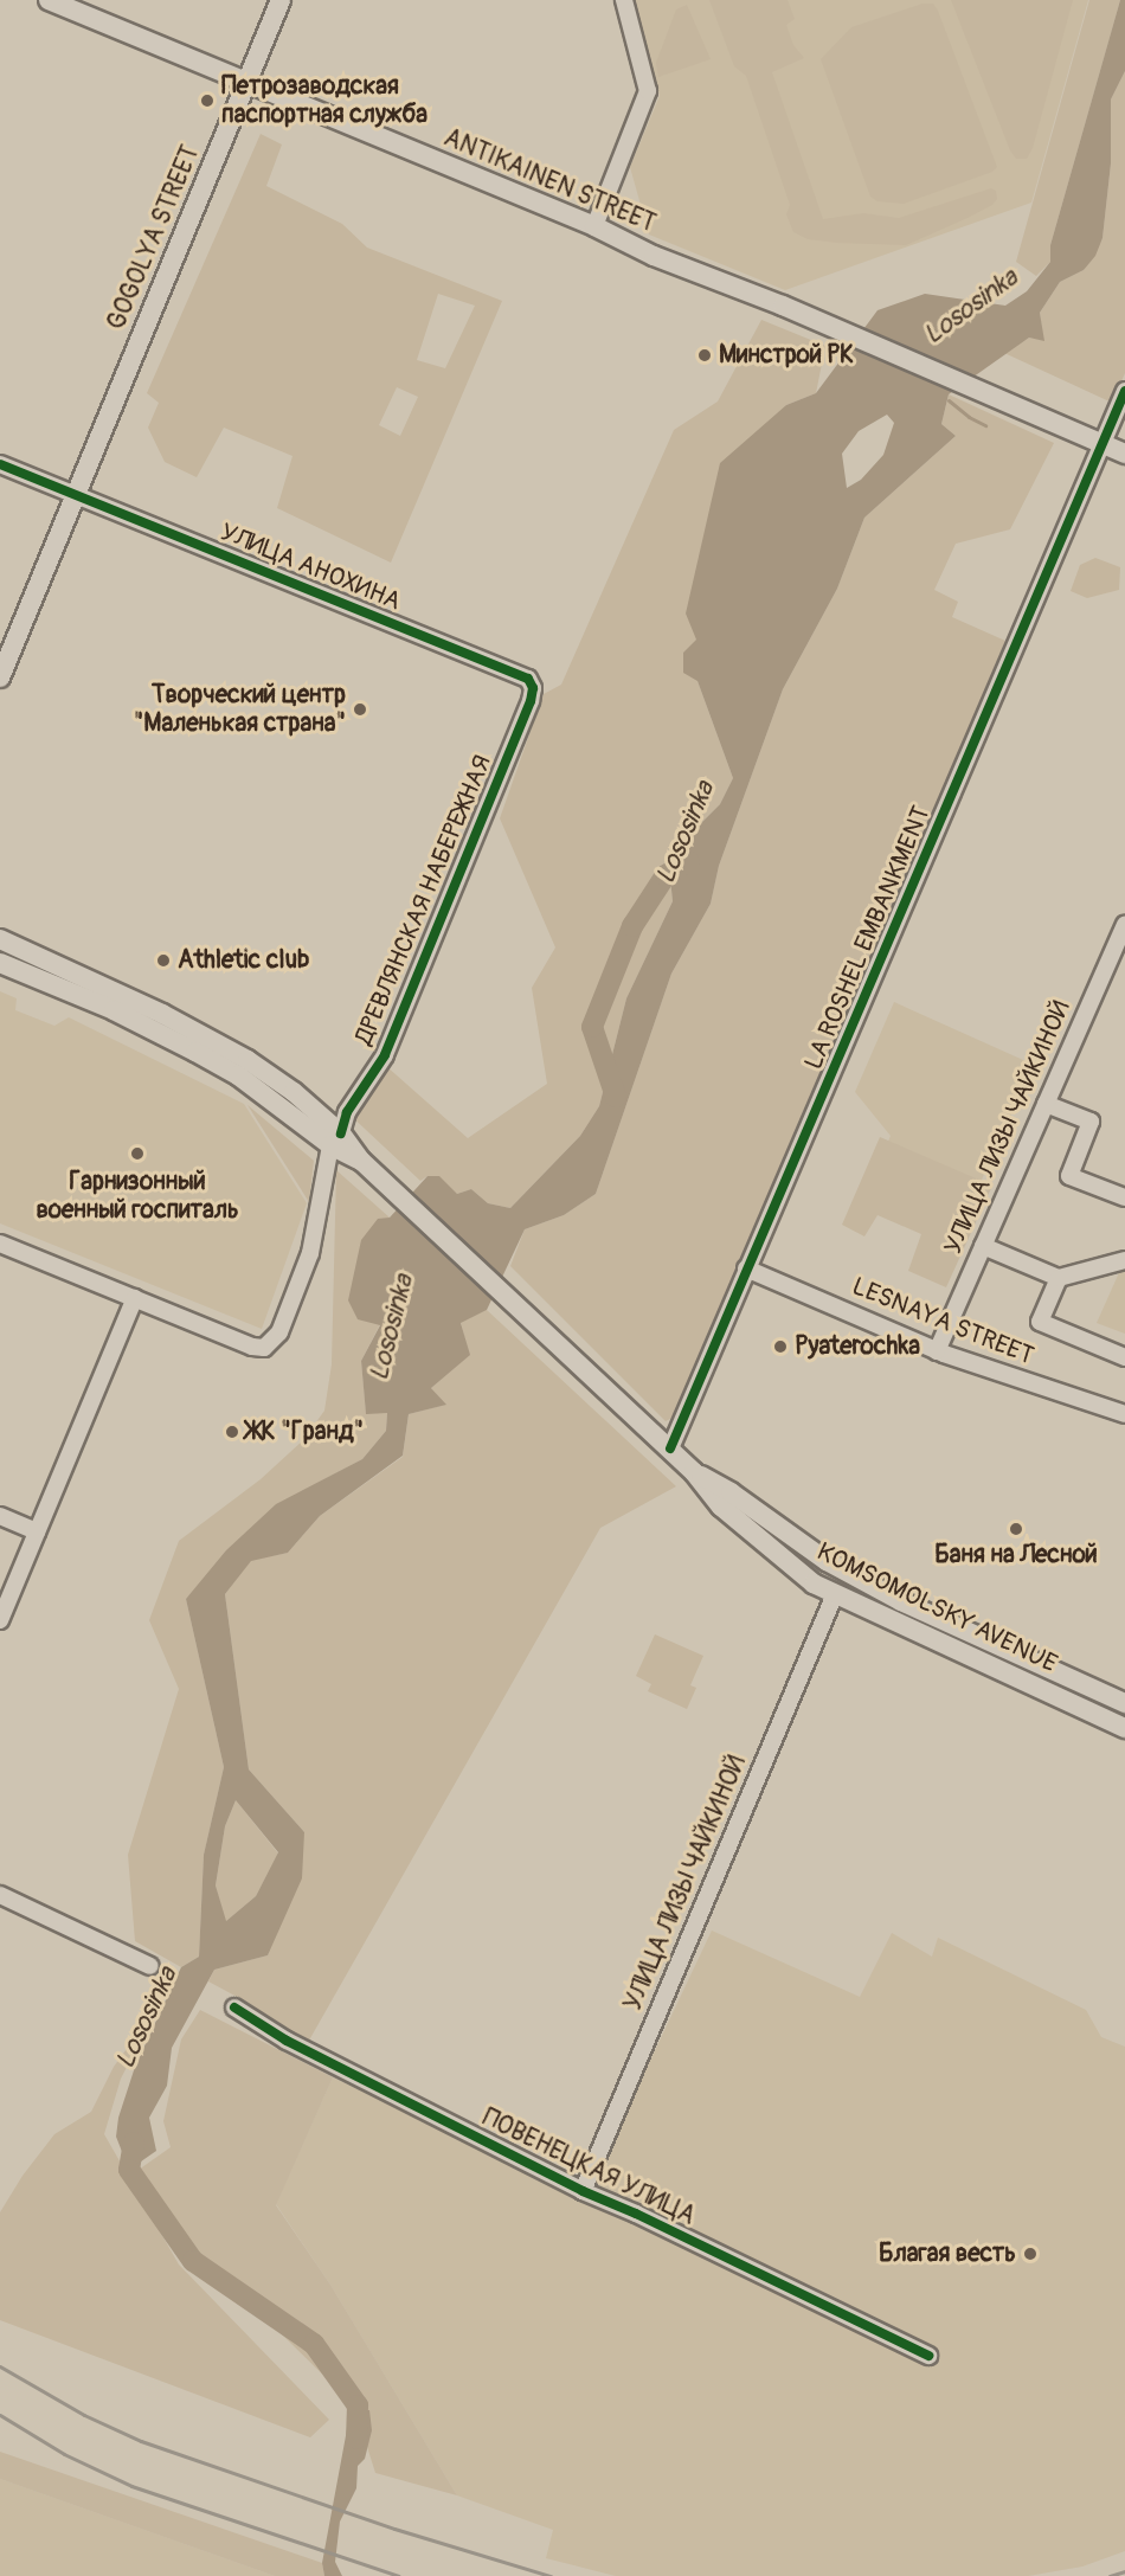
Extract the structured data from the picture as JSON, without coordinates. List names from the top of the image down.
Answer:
{
  "streets": {
    "main road": ["ANTIKAINEN STREET", "GOGOLYA STREET", "KOMSOMOLSKY AVENUE"],
    "street": [
      "УЛИЦА АНОХИНА",
      "ДРЕВЛЯНСКАЯ НАБЕРЕЖНАЯ",
      "LA ROSHEL EMBANKMENT",
      "УЛИЦА ЛИЗЫ ЧАЙКИНОЙ",
      "LESNAYA STREET",
      "ПОВЕНЕЦКАЯ УЛИЦА"
    ]
  },
  "crossings": [
    ["ANTIKAINEN STREET", "GOGOLYA STREET"],
    ["ANTIKAINEN STREET", "LA ROSHEL EMBANKMENT"],
    ["GOGOLYA STREET", "УЛИЦА АНОХИНА"],
    ["УЛИЦА АНОХИНА", "ДРЕВЛЯНСКАЯ НАБЕРЕЖНАЯ"],
    ["LA ROSHEL EMBANKMENT", "LESNAYA STREET"],
    ["УЛИЦА ЛИЗЫ ЧАЙКИНОЙ", "LESNAYA STREET"],
    ["УЛИЦА ЛИЗЫ ЧАЙКИНОЙ", "KOMSOMOLSKY AVENUE"],
    ["УЛИЦА ЛИЗЫ ЧАЙКИНОЙ", "ПОВЕНЕЦКАЯ УЛИЦА"]
  ],
  "water": ["Lososinka"],
  "places": [
    "Петрозаводская паспортная служба",
    "Минстрой РК",
    "Творческий центр \"Маленькая страна\"",
    "Athletic club",
    "Гарнизонный военный госпиталь",
    "Pyaterochka",
    "ЖК \"Гранд\"",
    "Баня на Лесной",
    "Благая весть"
  ]
}
